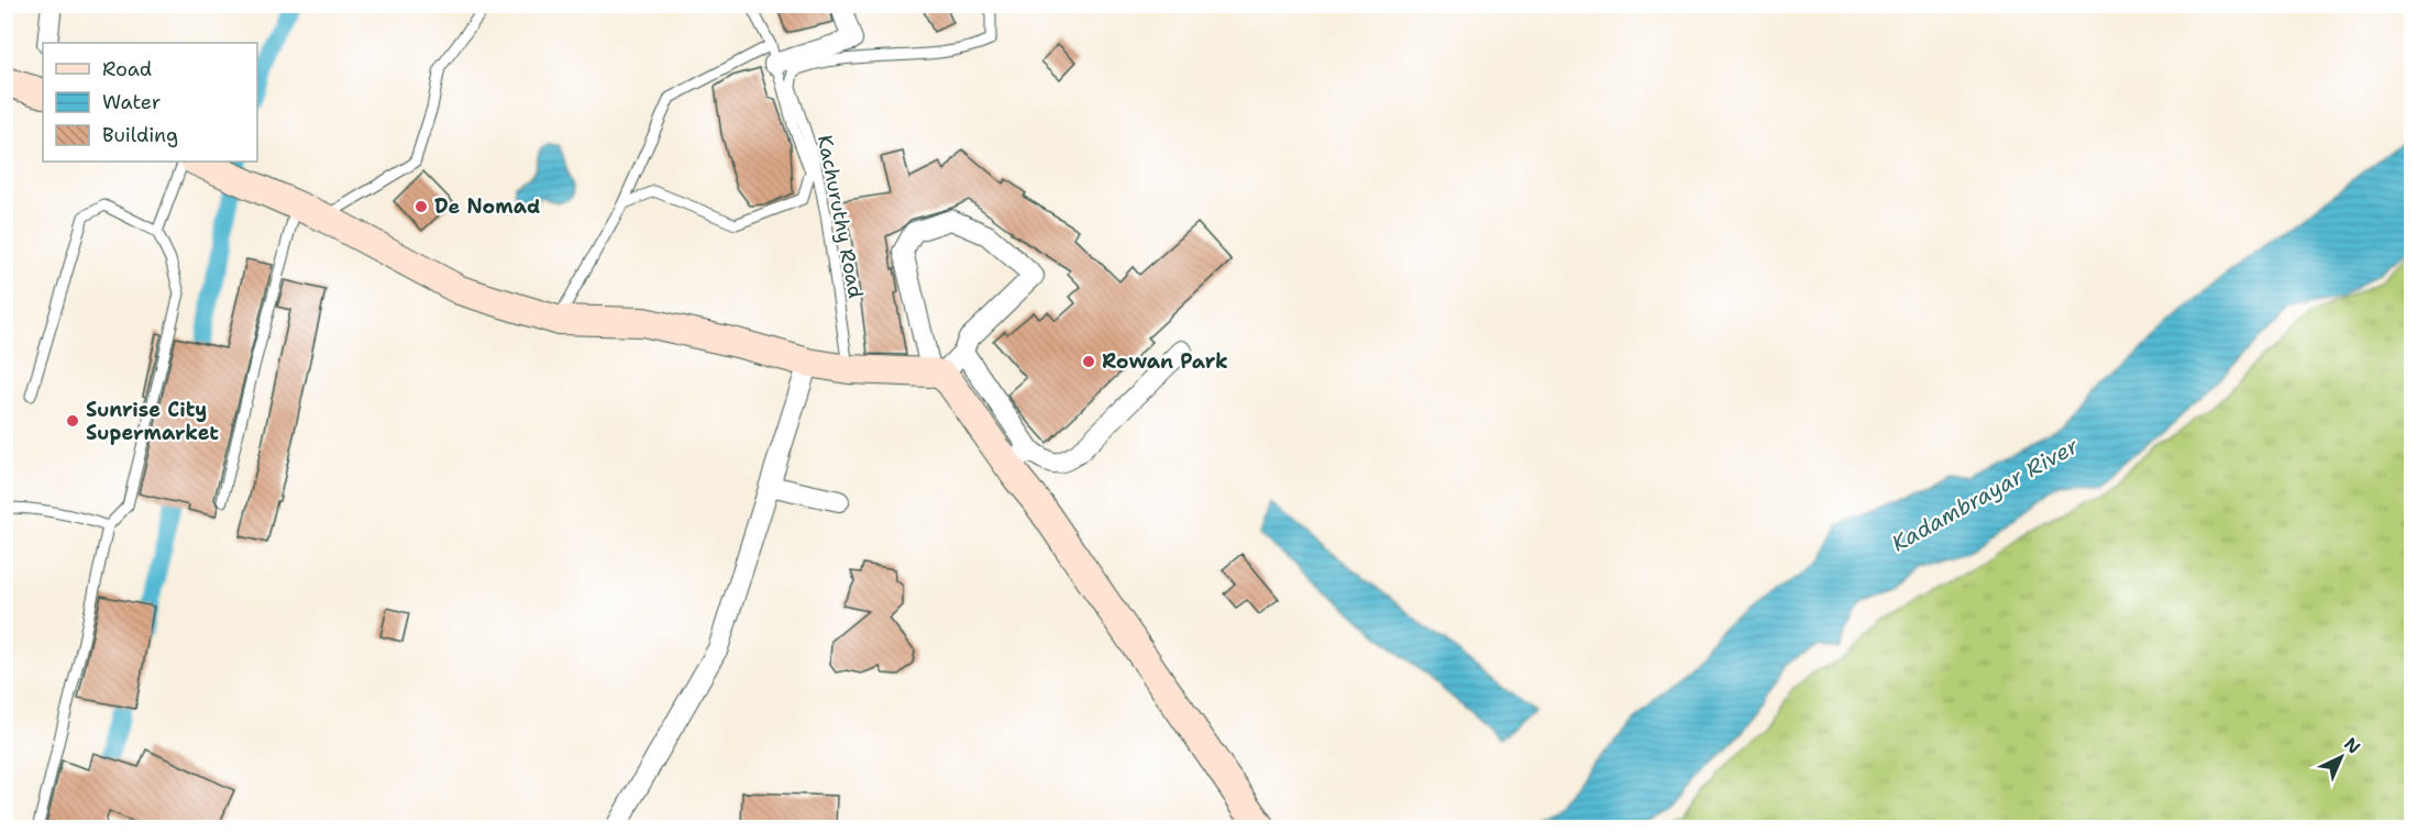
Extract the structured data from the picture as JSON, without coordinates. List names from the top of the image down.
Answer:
{
  "streets": {
    "lane": ["Kachuruthy Road"]
  },
  "water": ["Kadambrayar River"],
  "places": ["De Nomad", "Rowan Park", "Sunrise City Supermarket"],
  "legend": ["Road", "Water", "Building"],
  "north": "top right"
}
